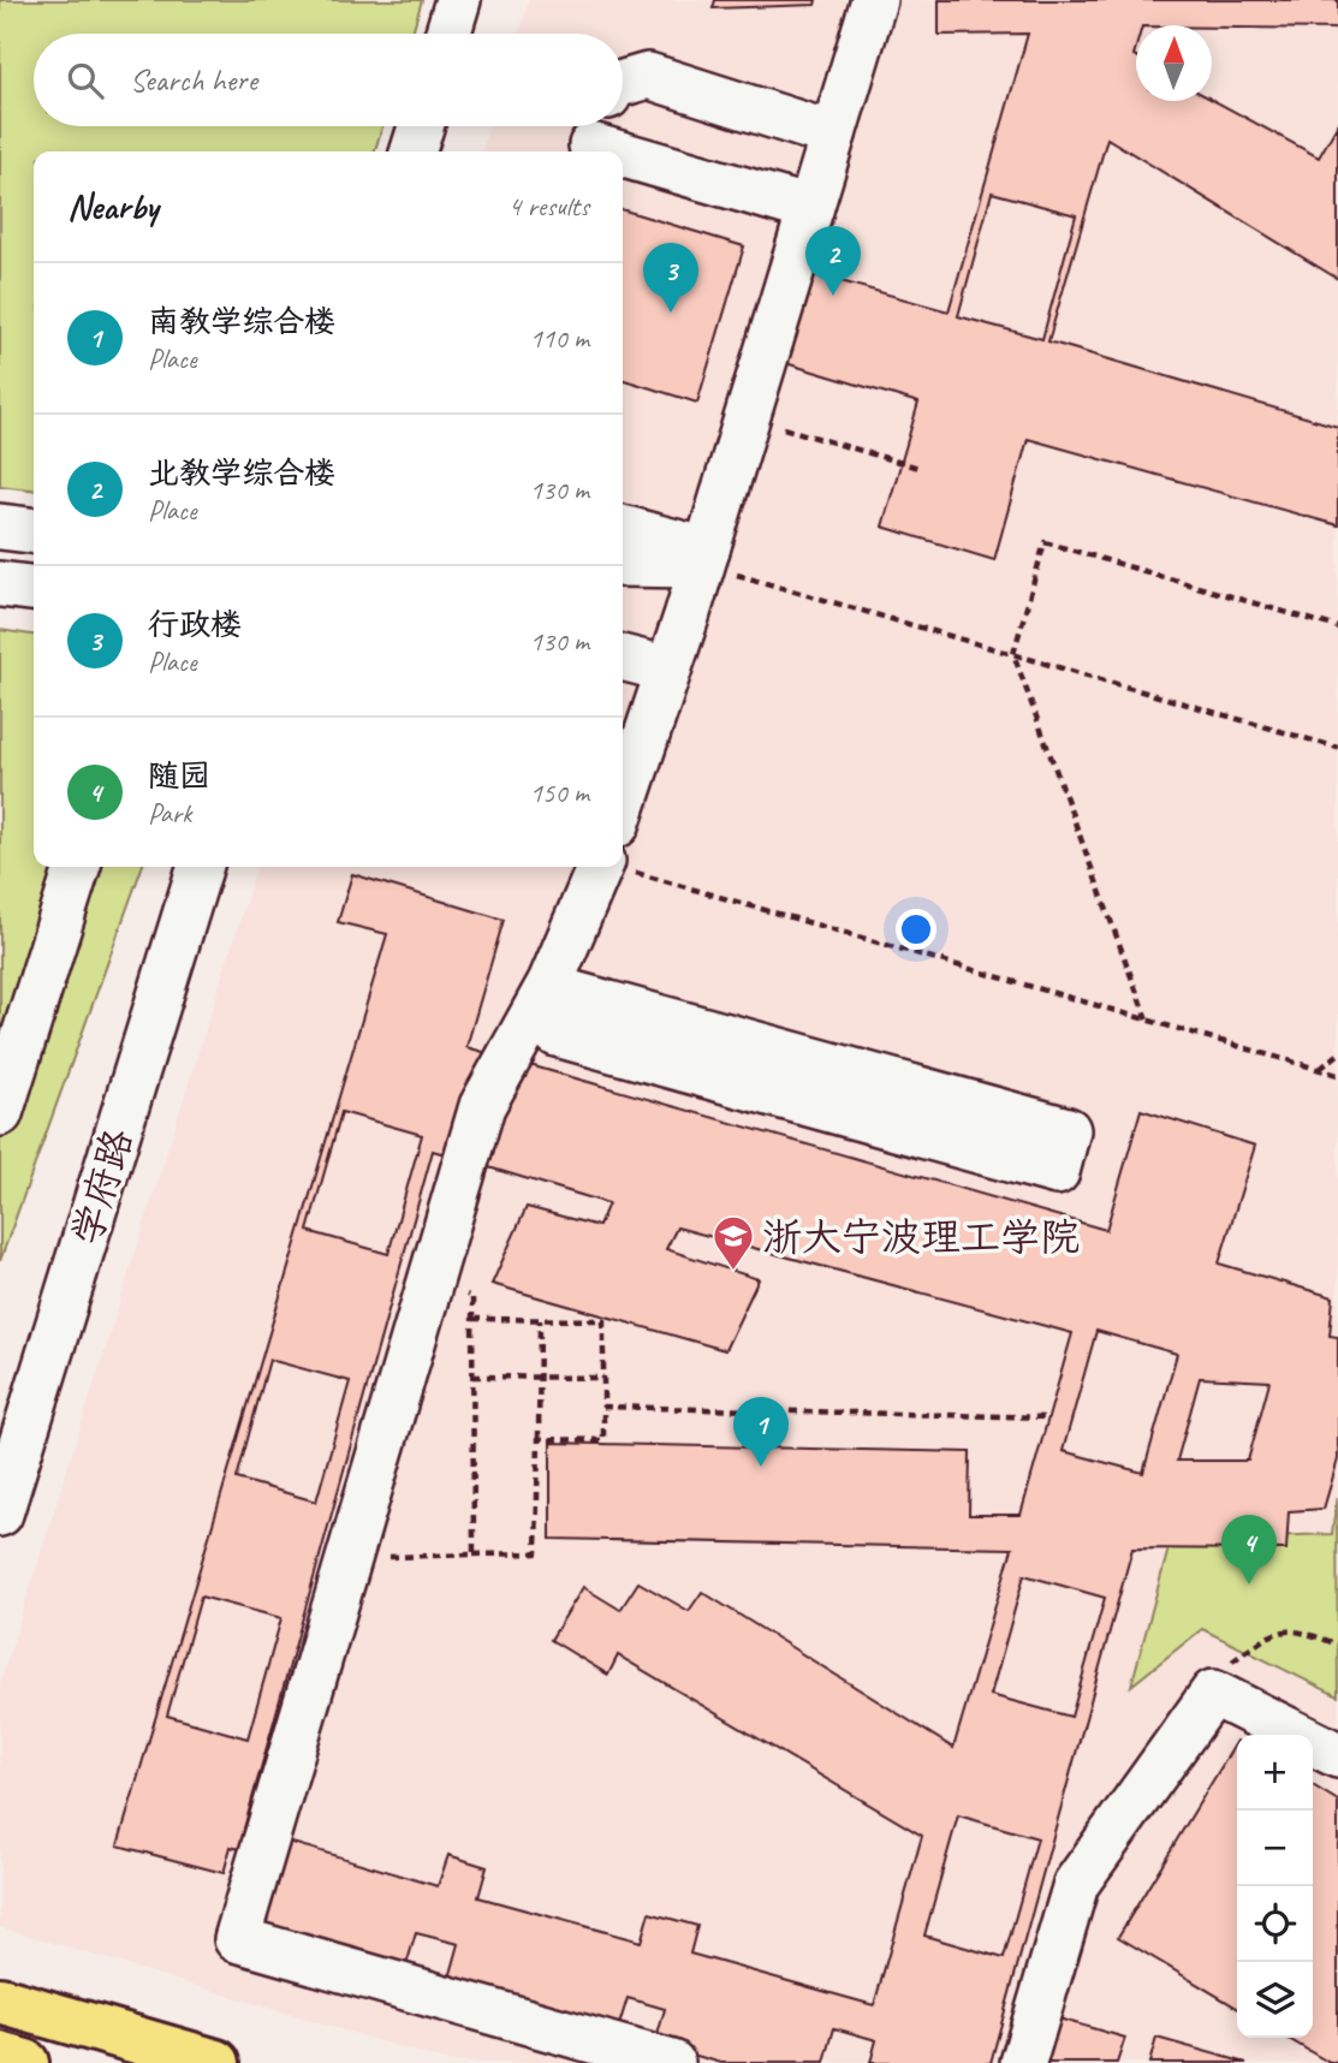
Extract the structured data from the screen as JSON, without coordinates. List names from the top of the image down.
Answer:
{
  "streets": {
    "street": ["学府路"]
  },
  "places": {
    "school or university": ["浙大宁波理工学院"]
  },
  "north": "top",
  "page": {
    "search": "Search here",
    "heading": ["Nearby", "4 results"],
    "pins": [
      "2",
      "3",
      "1",
      "4"
    ],
    "list": [
      {
        "mark": "1",
        "name": "南教学综合楼",
        "note": "Place",
        "value": "110 m"
      },
      {
        "mark": "2",
        "name": "北教学综合楼",
        "note": "Place",
        "value": "130 m"
      },
      {
        "mark": "3",
        "name": "行政楼",
        "note": "Place",
        "value": "130 m"
      },
      {
        "mark": "4",
        "name": "随园",
        "note": "Park",
        "value": "150 m"
      }
    ],
    "map_buttons": ["+", "−"]
  }
}
